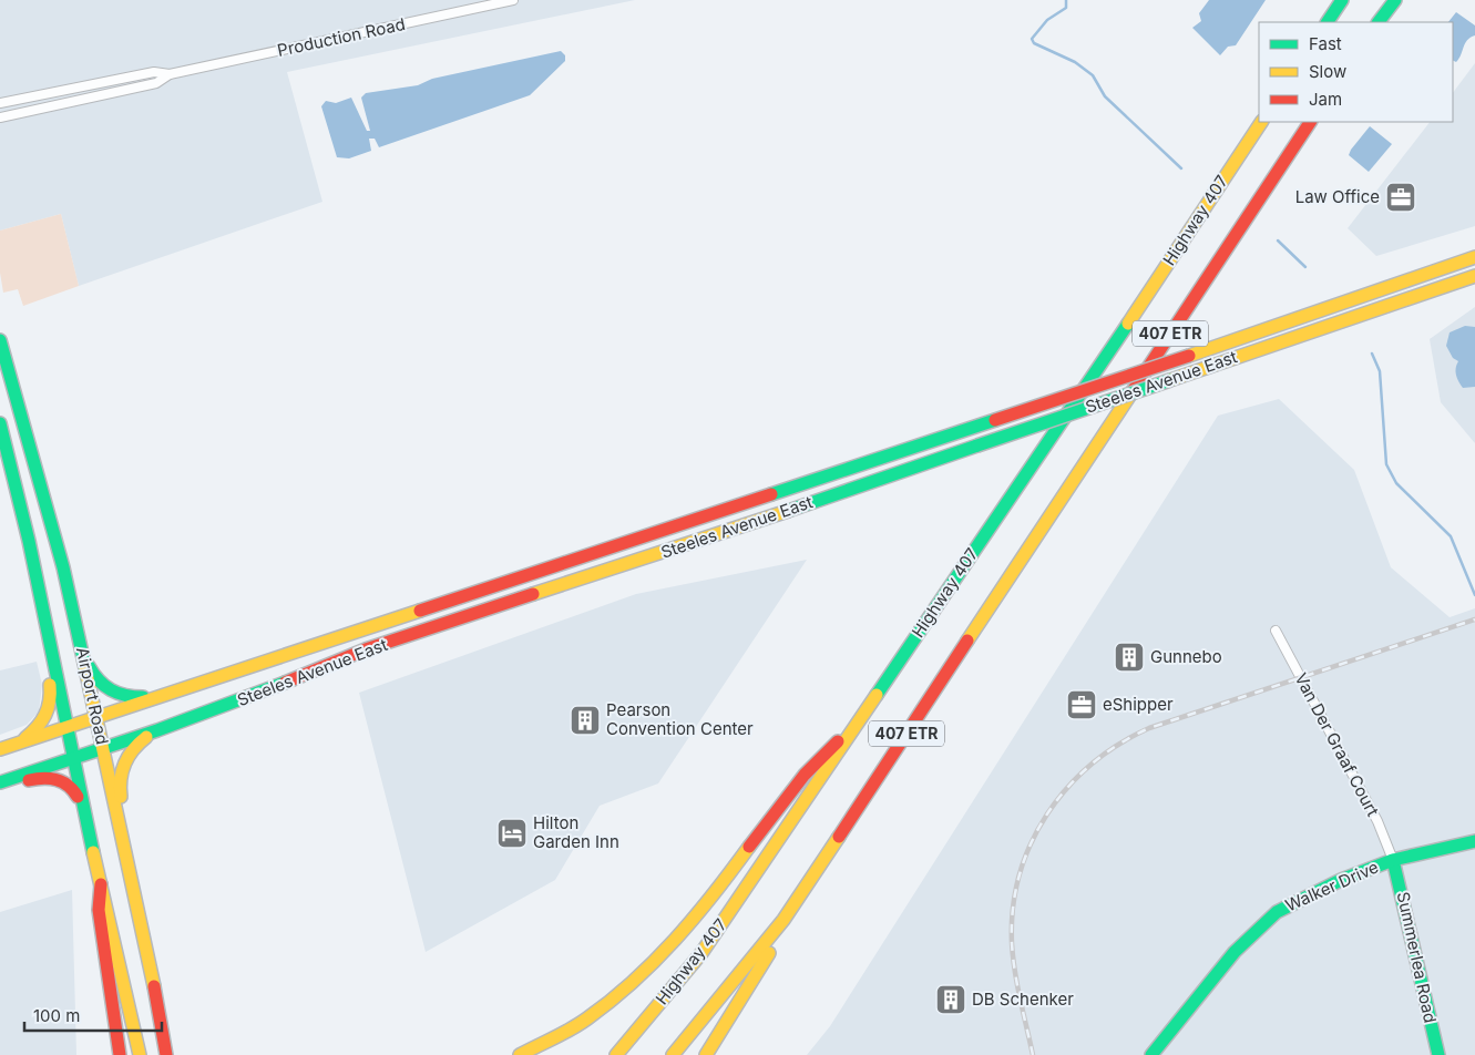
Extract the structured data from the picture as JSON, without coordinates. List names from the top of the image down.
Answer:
{
  "streets": {
    "main road": [
      "Highway 407",
      "407 ETR",
      "Steeles Avenue East",
      "Airport Road",
      "Walker Drive",
      "Summerlea Road"
    ],
    "street": ["Production Road", "Van Der Graaf Court"]
  },
  "crossings": [
    ["Steeles Avenue East", "Airport Road"],
    ["Van Der Graaf Court", "Walker Drive"],
    ["Van Der Graaf Court", "Summerlea Road"],
    ["Walker Drive", "Summerlea Road"]
  ],
  "places": {
    "office": ["Law Office", "eShipper"],
    "building": ["Gunnebo", "Pearson Convention Center", "DB Schenker"],
    "hotel": ["Hilton Garden Inn"]
  },
  "legend": ["Fast", "Slow", "Jam"],
  "scale_bar": "100 m"
}
